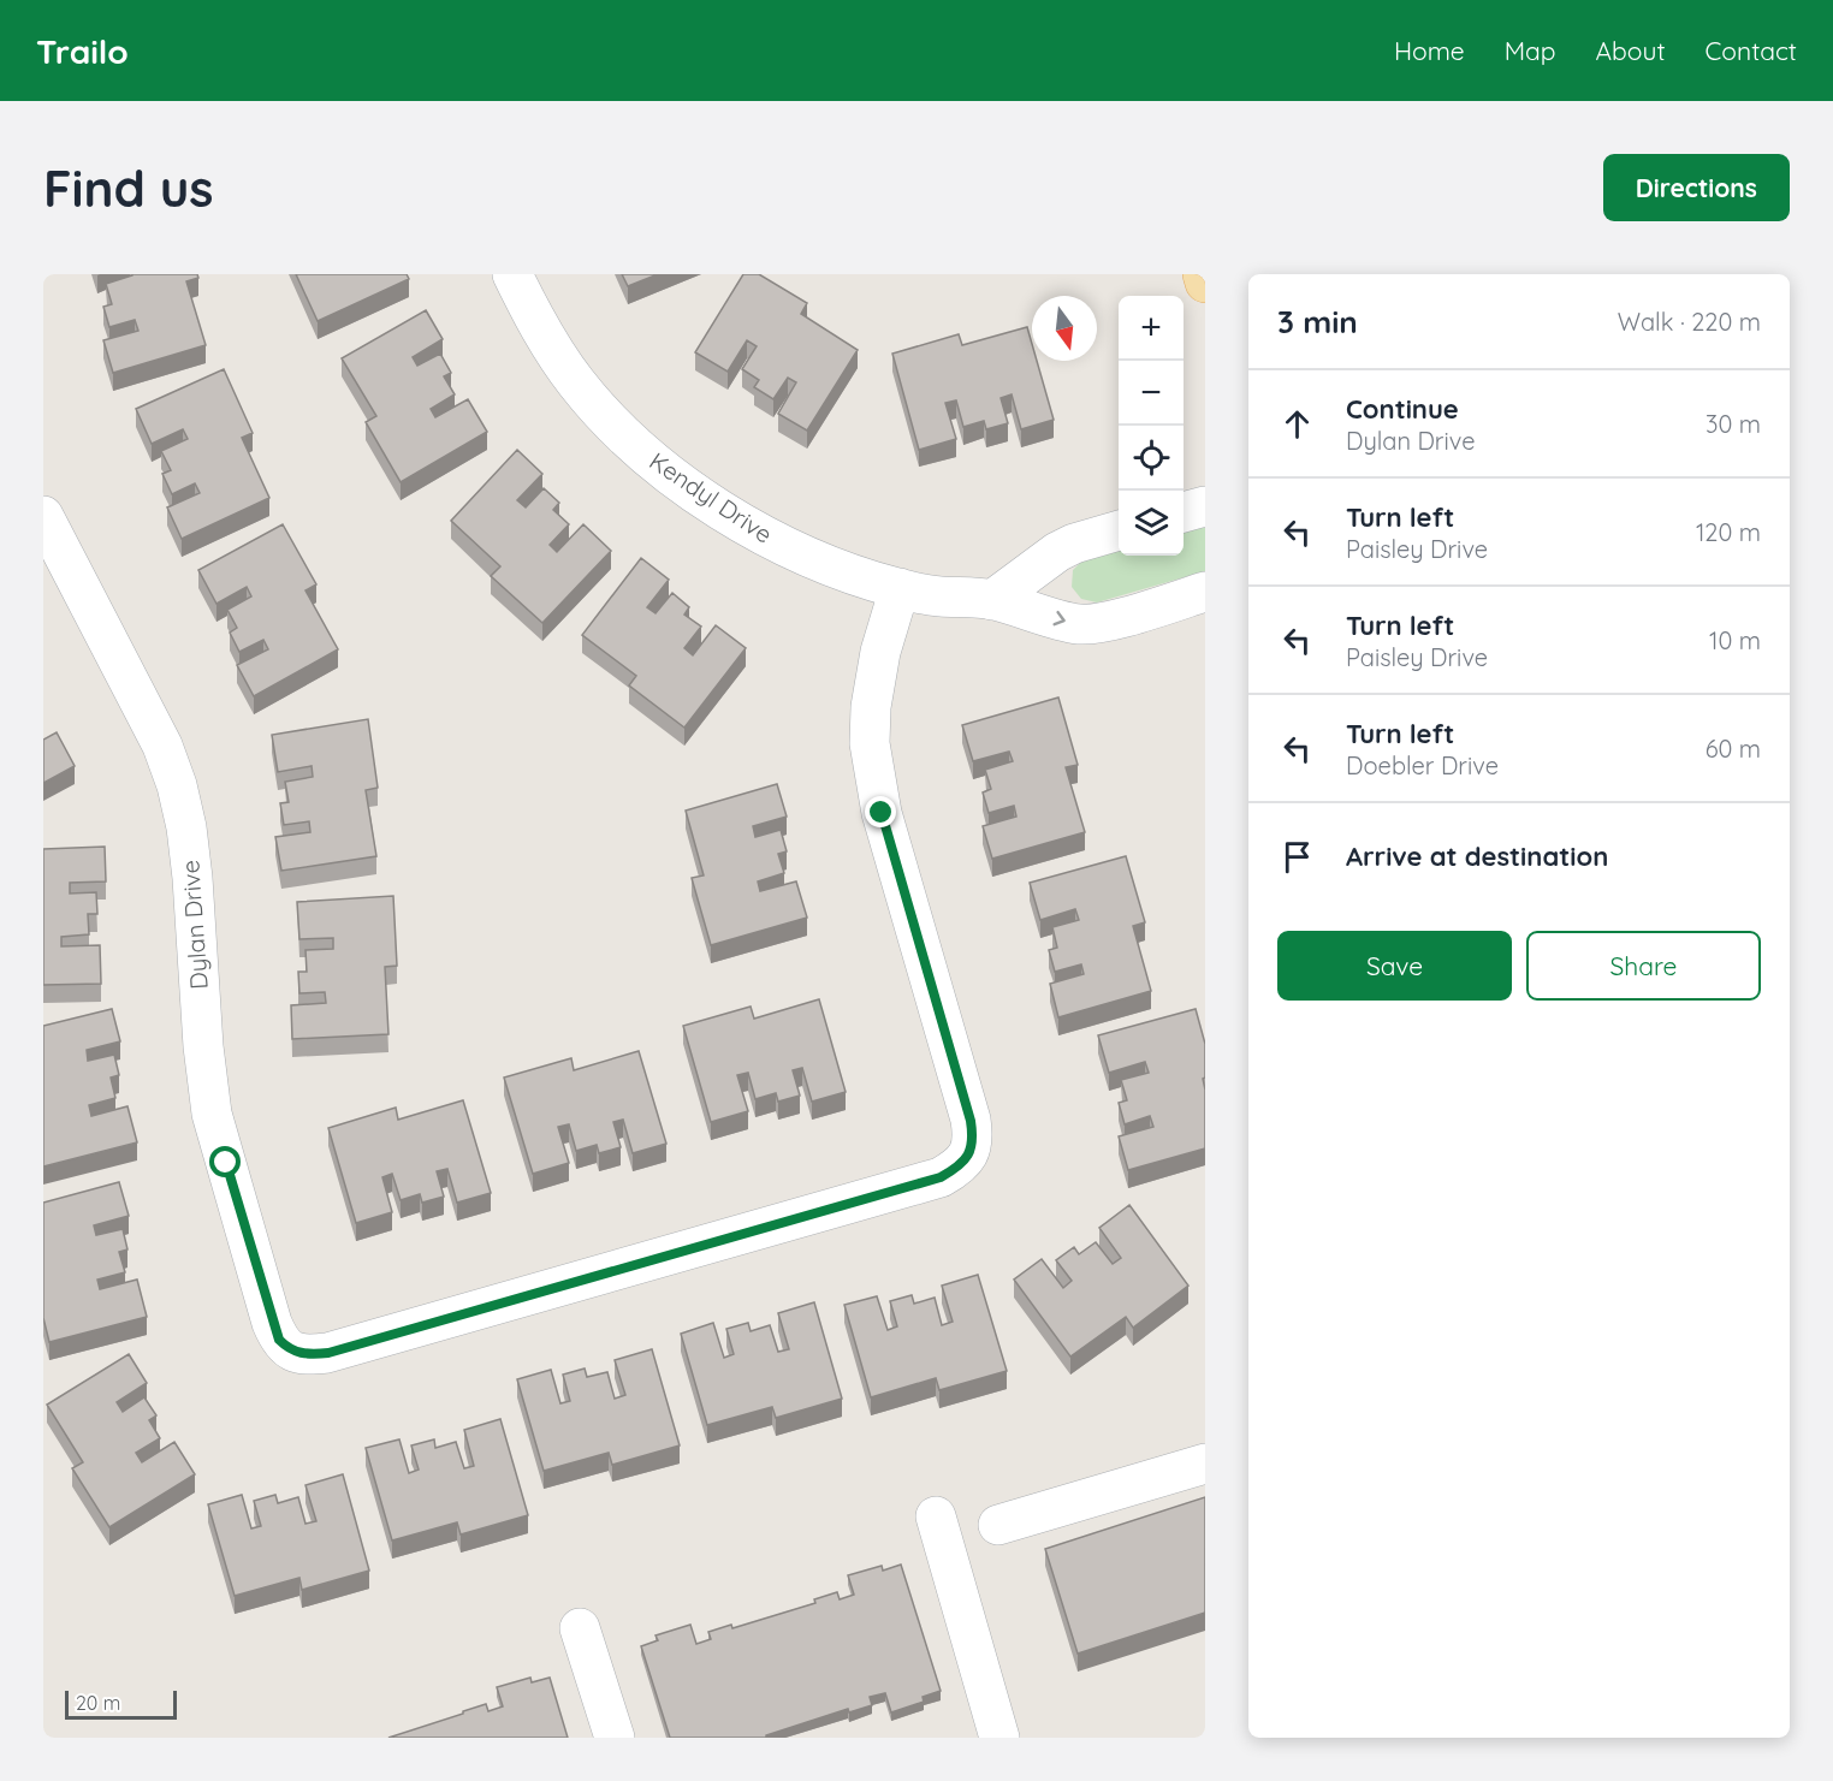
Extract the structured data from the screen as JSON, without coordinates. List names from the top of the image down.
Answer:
{
  "streets": {
    "street": ["Kendyl Drive", "Dylan Drive"]
  },
  "crossings": [
    ["Kendyl Drive", "Dylan Drive"]
  ],
  "scale_bar": "20 m",
  "north": "bottom",
  "page": {
    "header": "Trailo",
    "nav": [
      "Home",
      "Map",
      "About",
      "Contact"
    ],
    "buttons": [
      "Directions",
      ["Save", "Share"]
    ],
    "title": "Find us",
    "heading": ["3 min", "Walk · 220 m"],
    "map_buttons": ["+", "−"],
    "list": [
      ["Continue", "Dylan Drive", "30 m"],
      ["Turn left", "Paisley Drive", "120 m"],
      ["Turn left", "Paisley Drive", "10 m"],
      ["Turn left", "Doebler Drive", "60 m"],
      "Arrive at destination"
    ],
    "scale": "20 m"
  }
}
